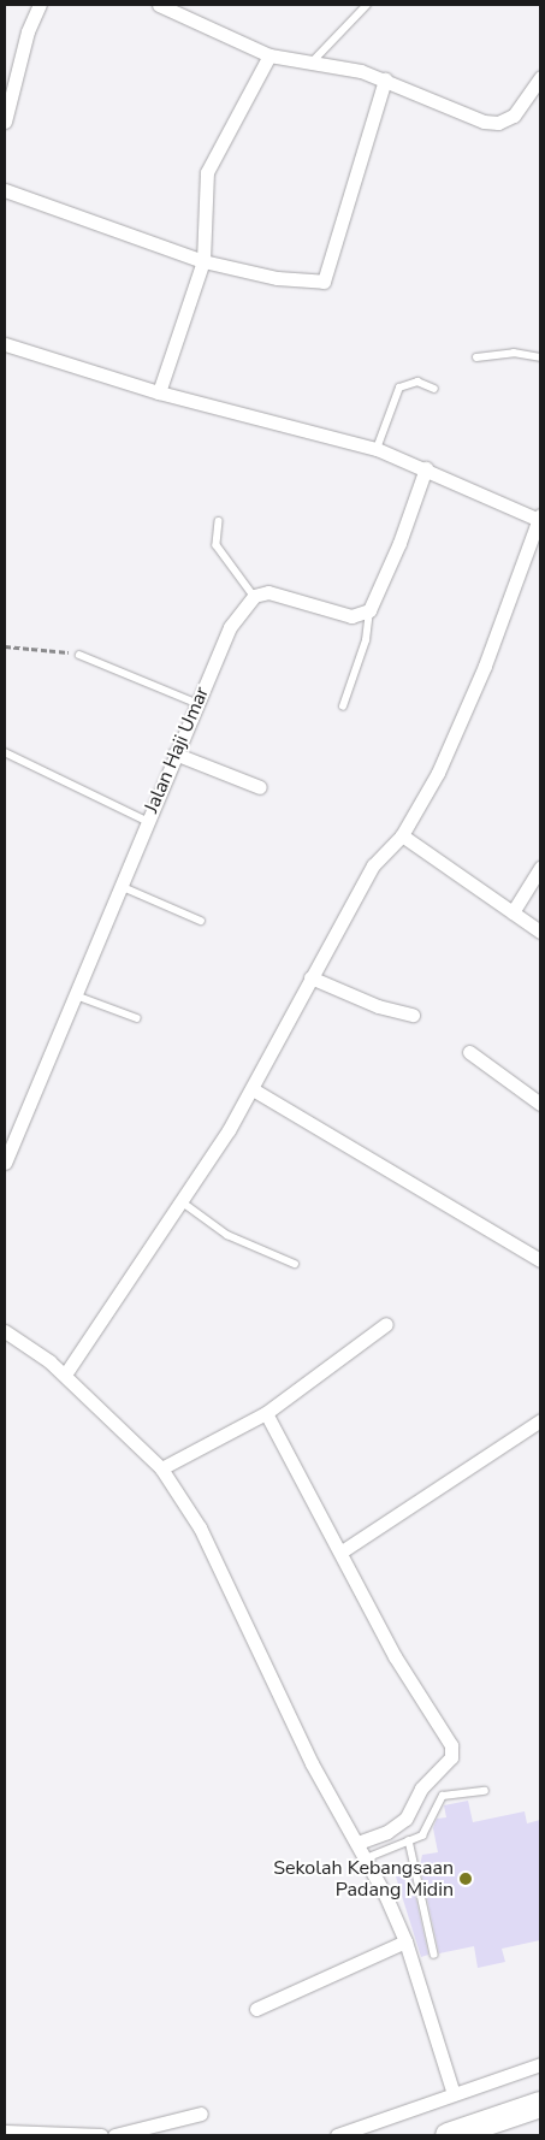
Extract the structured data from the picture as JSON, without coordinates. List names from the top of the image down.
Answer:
{
  "streets": {
    "street": ["Jalan Haji Umar"]
  },
  "places": ["Sekolah Kebangsaan Padang Midin"]
}
